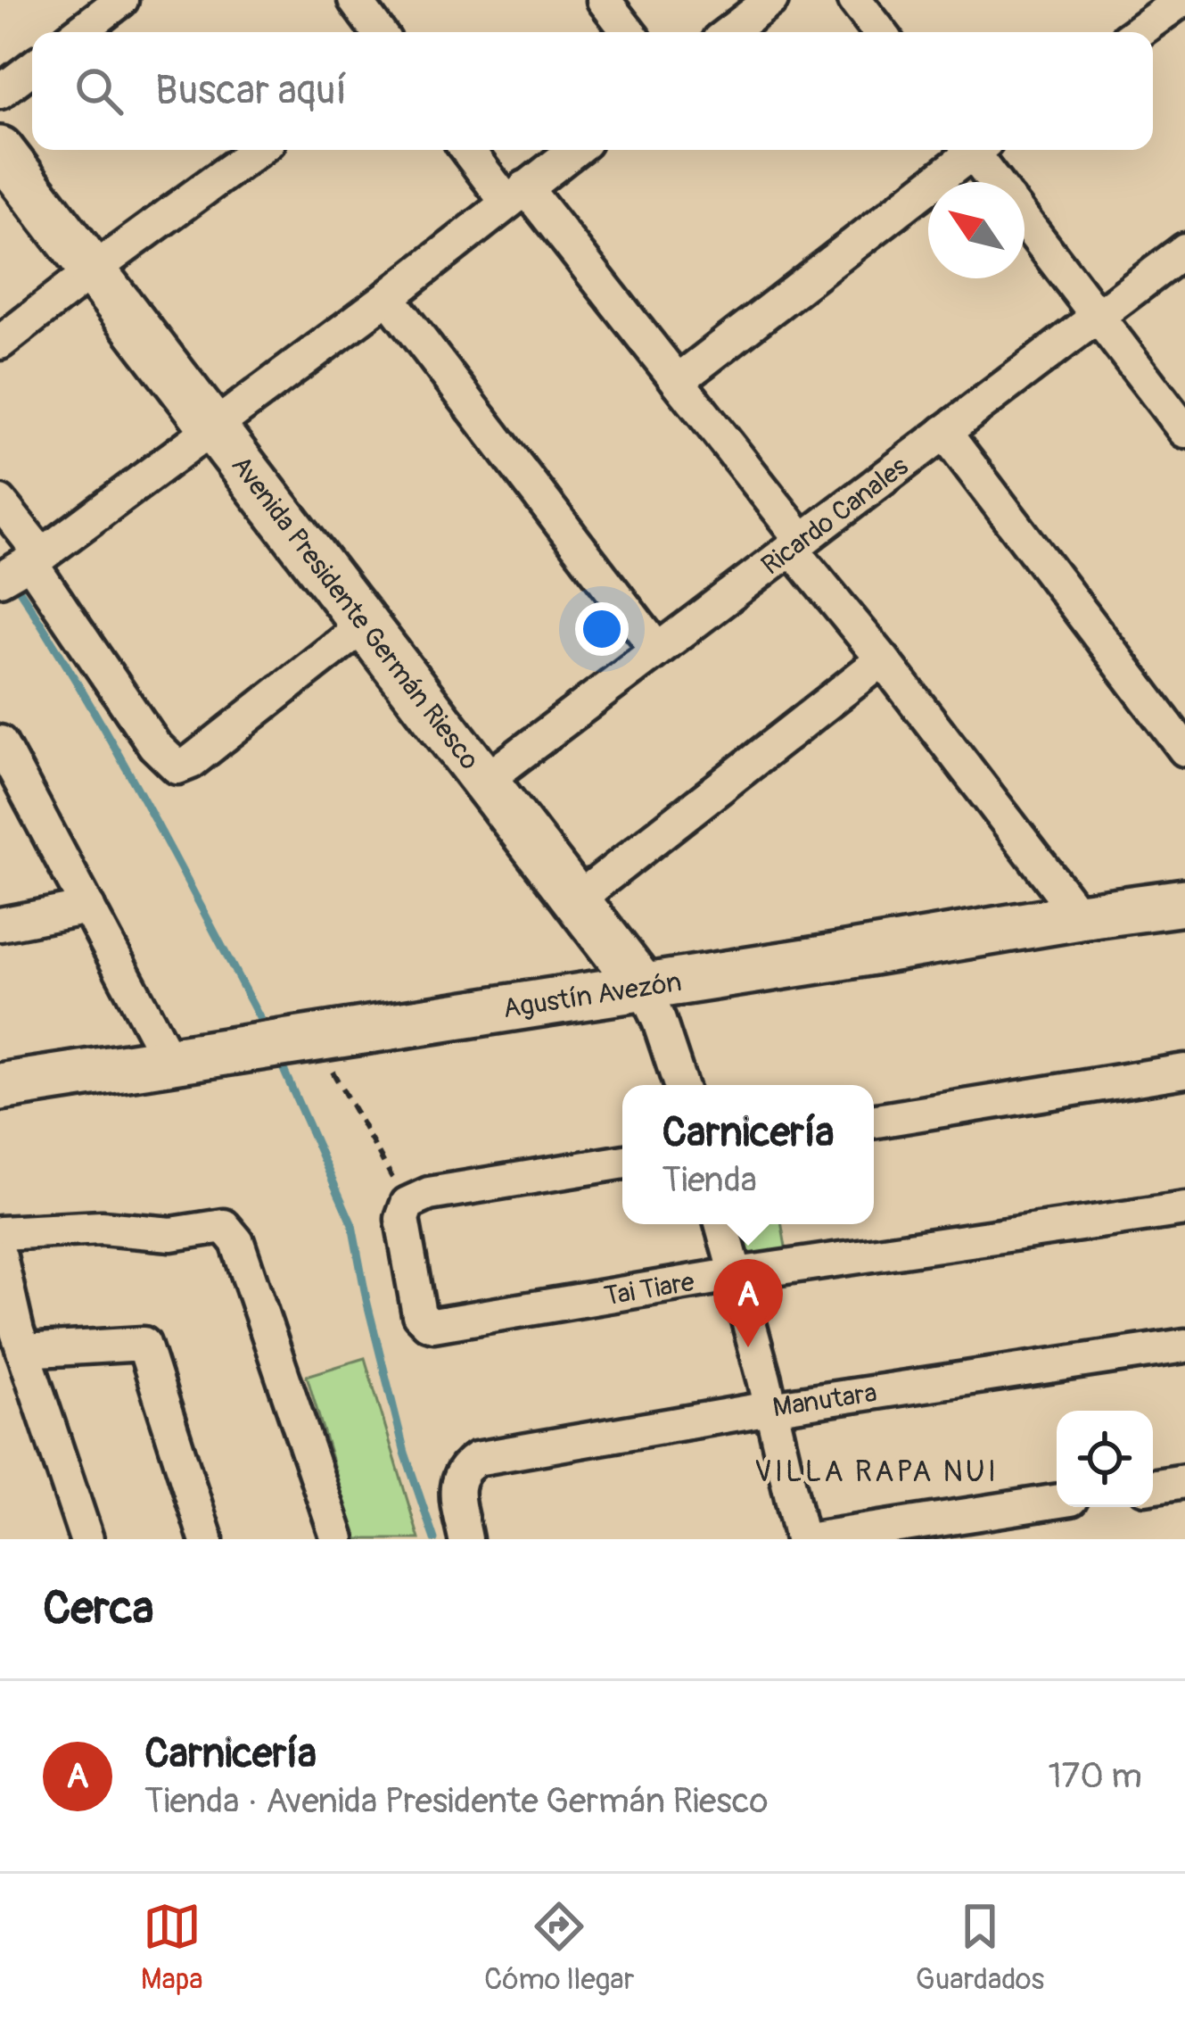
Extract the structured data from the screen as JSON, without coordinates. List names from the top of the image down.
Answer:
{
  "streets": {
    "street": [
      "Ricardo Canales",
      "Avenida Presidente Germán Riesco",
      "Agustín Avezón",
      "Tai Tiare",
      "Manutara"
    ]
  },
  "crossings": [
    ["Ricardo Canales", "Avenida Presidente Germán Riesco"],
    ["Avenida Presidente Germán Riesco", "Agustín Avezón"]
  ],
  "districts": ["VILLA RAPA NUI"],
  "north": "top left",
  "page": {
    "search": "Buscar aquí",
    "popup": ["Carnicería", "Tienda"],
    "pins": "A",
    "heading": "Cerca",
    "list": [
      {
        "mark": "A",
        "name": "Carnicería",
        "note": "Tienda · Avenida Presidente Germán Riesco",
        "value": "170 m"
      }
    ],
    "nav": ["Mapa", "Cómo llegar", "Guardados"]
  }
}
